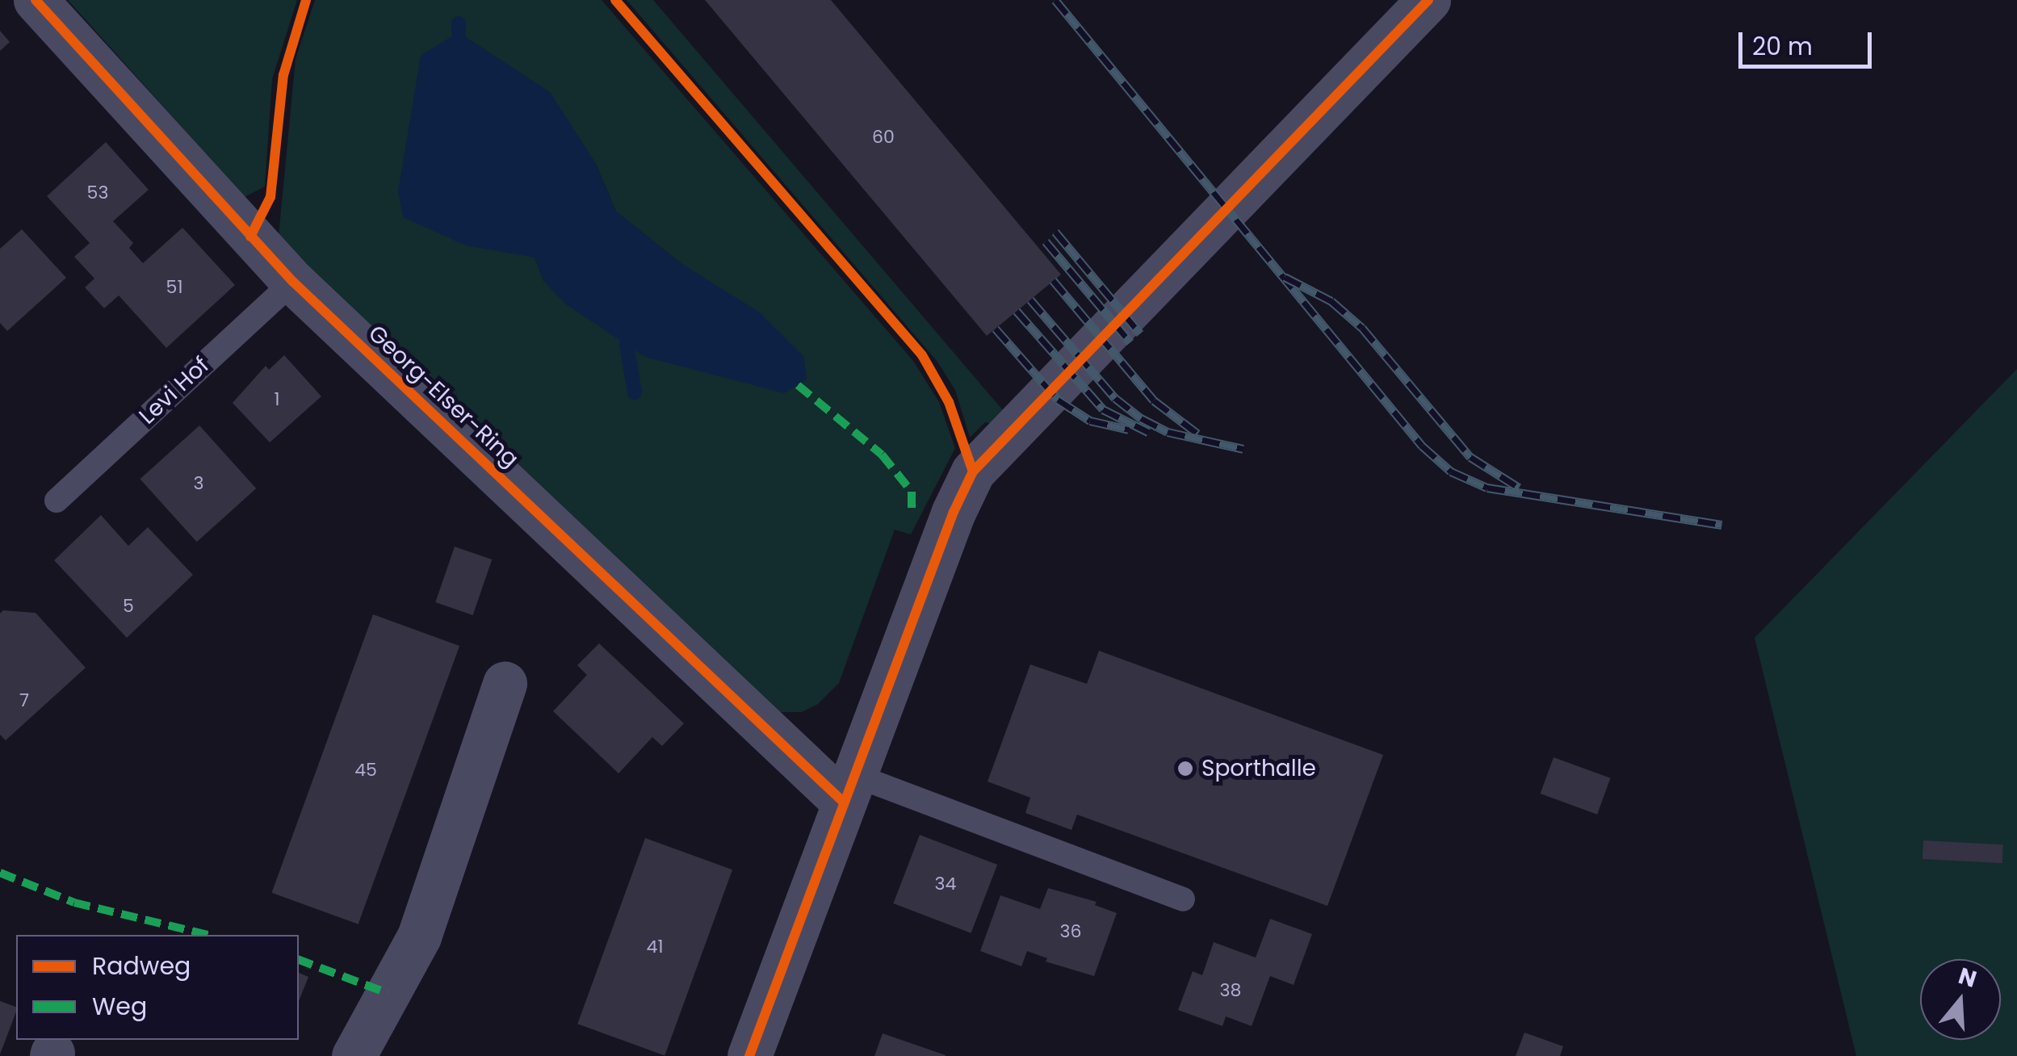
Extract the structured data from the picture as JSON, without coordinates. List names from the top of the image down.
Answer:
{
  "streets": {
    "street": ["Georg-Elser-Ring"],
    "lane": ["Levi Hof"]
  },
  "crossings": [
    ["Levi Hof", "Georg-Elser-Ring"]
  ],
  "places": ["Sporthalle"],
  "house_numbers": [
    "60",
    "53",
    "51",
    "1",
    "3",
    "5",
    "7",
    "45",
    "34",
    "36",
    "41",
    "38"
  ],
  "legend": ["Radweg", "Weg"],
  "scale_bar": "20 m",
  "north": "top"
}
